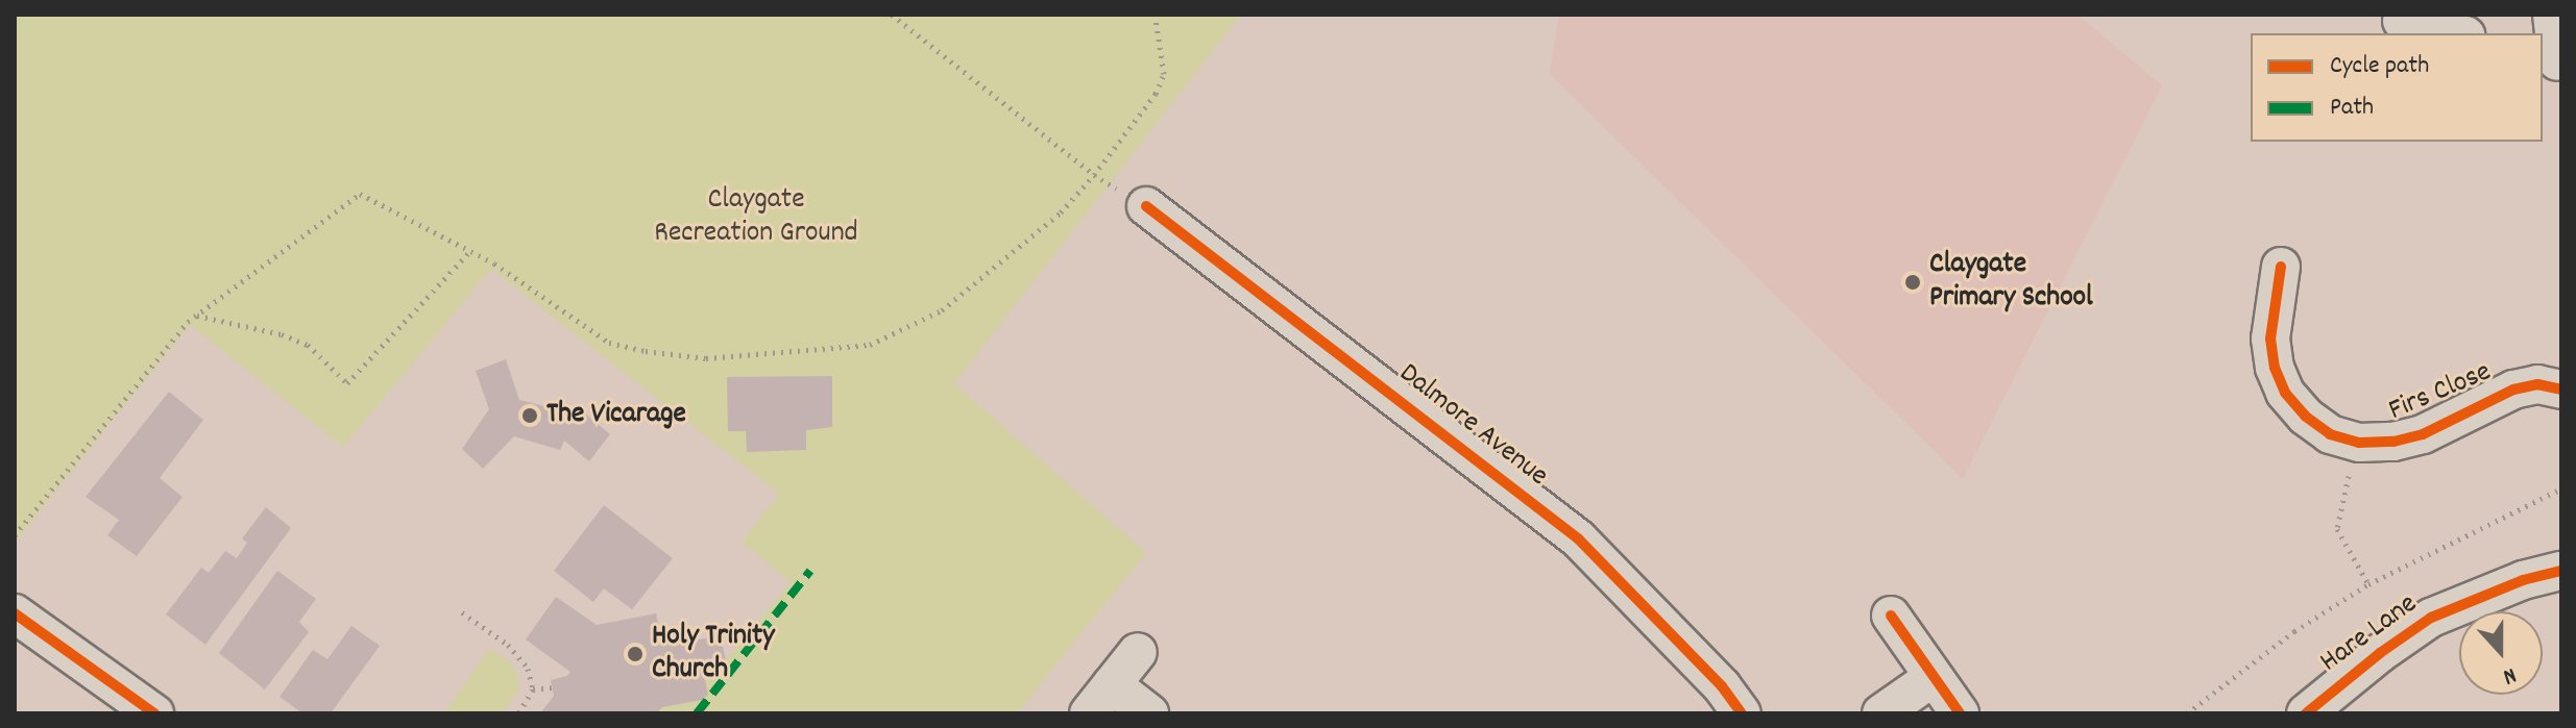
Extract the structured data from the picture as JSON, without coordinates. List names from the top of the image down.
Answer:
{
  "streets": {
    "street": ["Firs Close", "Dalmore Avenue", "Hare Lane"]
  },
  "parks": ["Claygate Recreation Ground"],
  "places": ["Claygate Primary School", "The Vicarage", "Holy Trinity Church"],
  "legend": ["Cycle path", "Path"],
  "north": "bottom"
}
